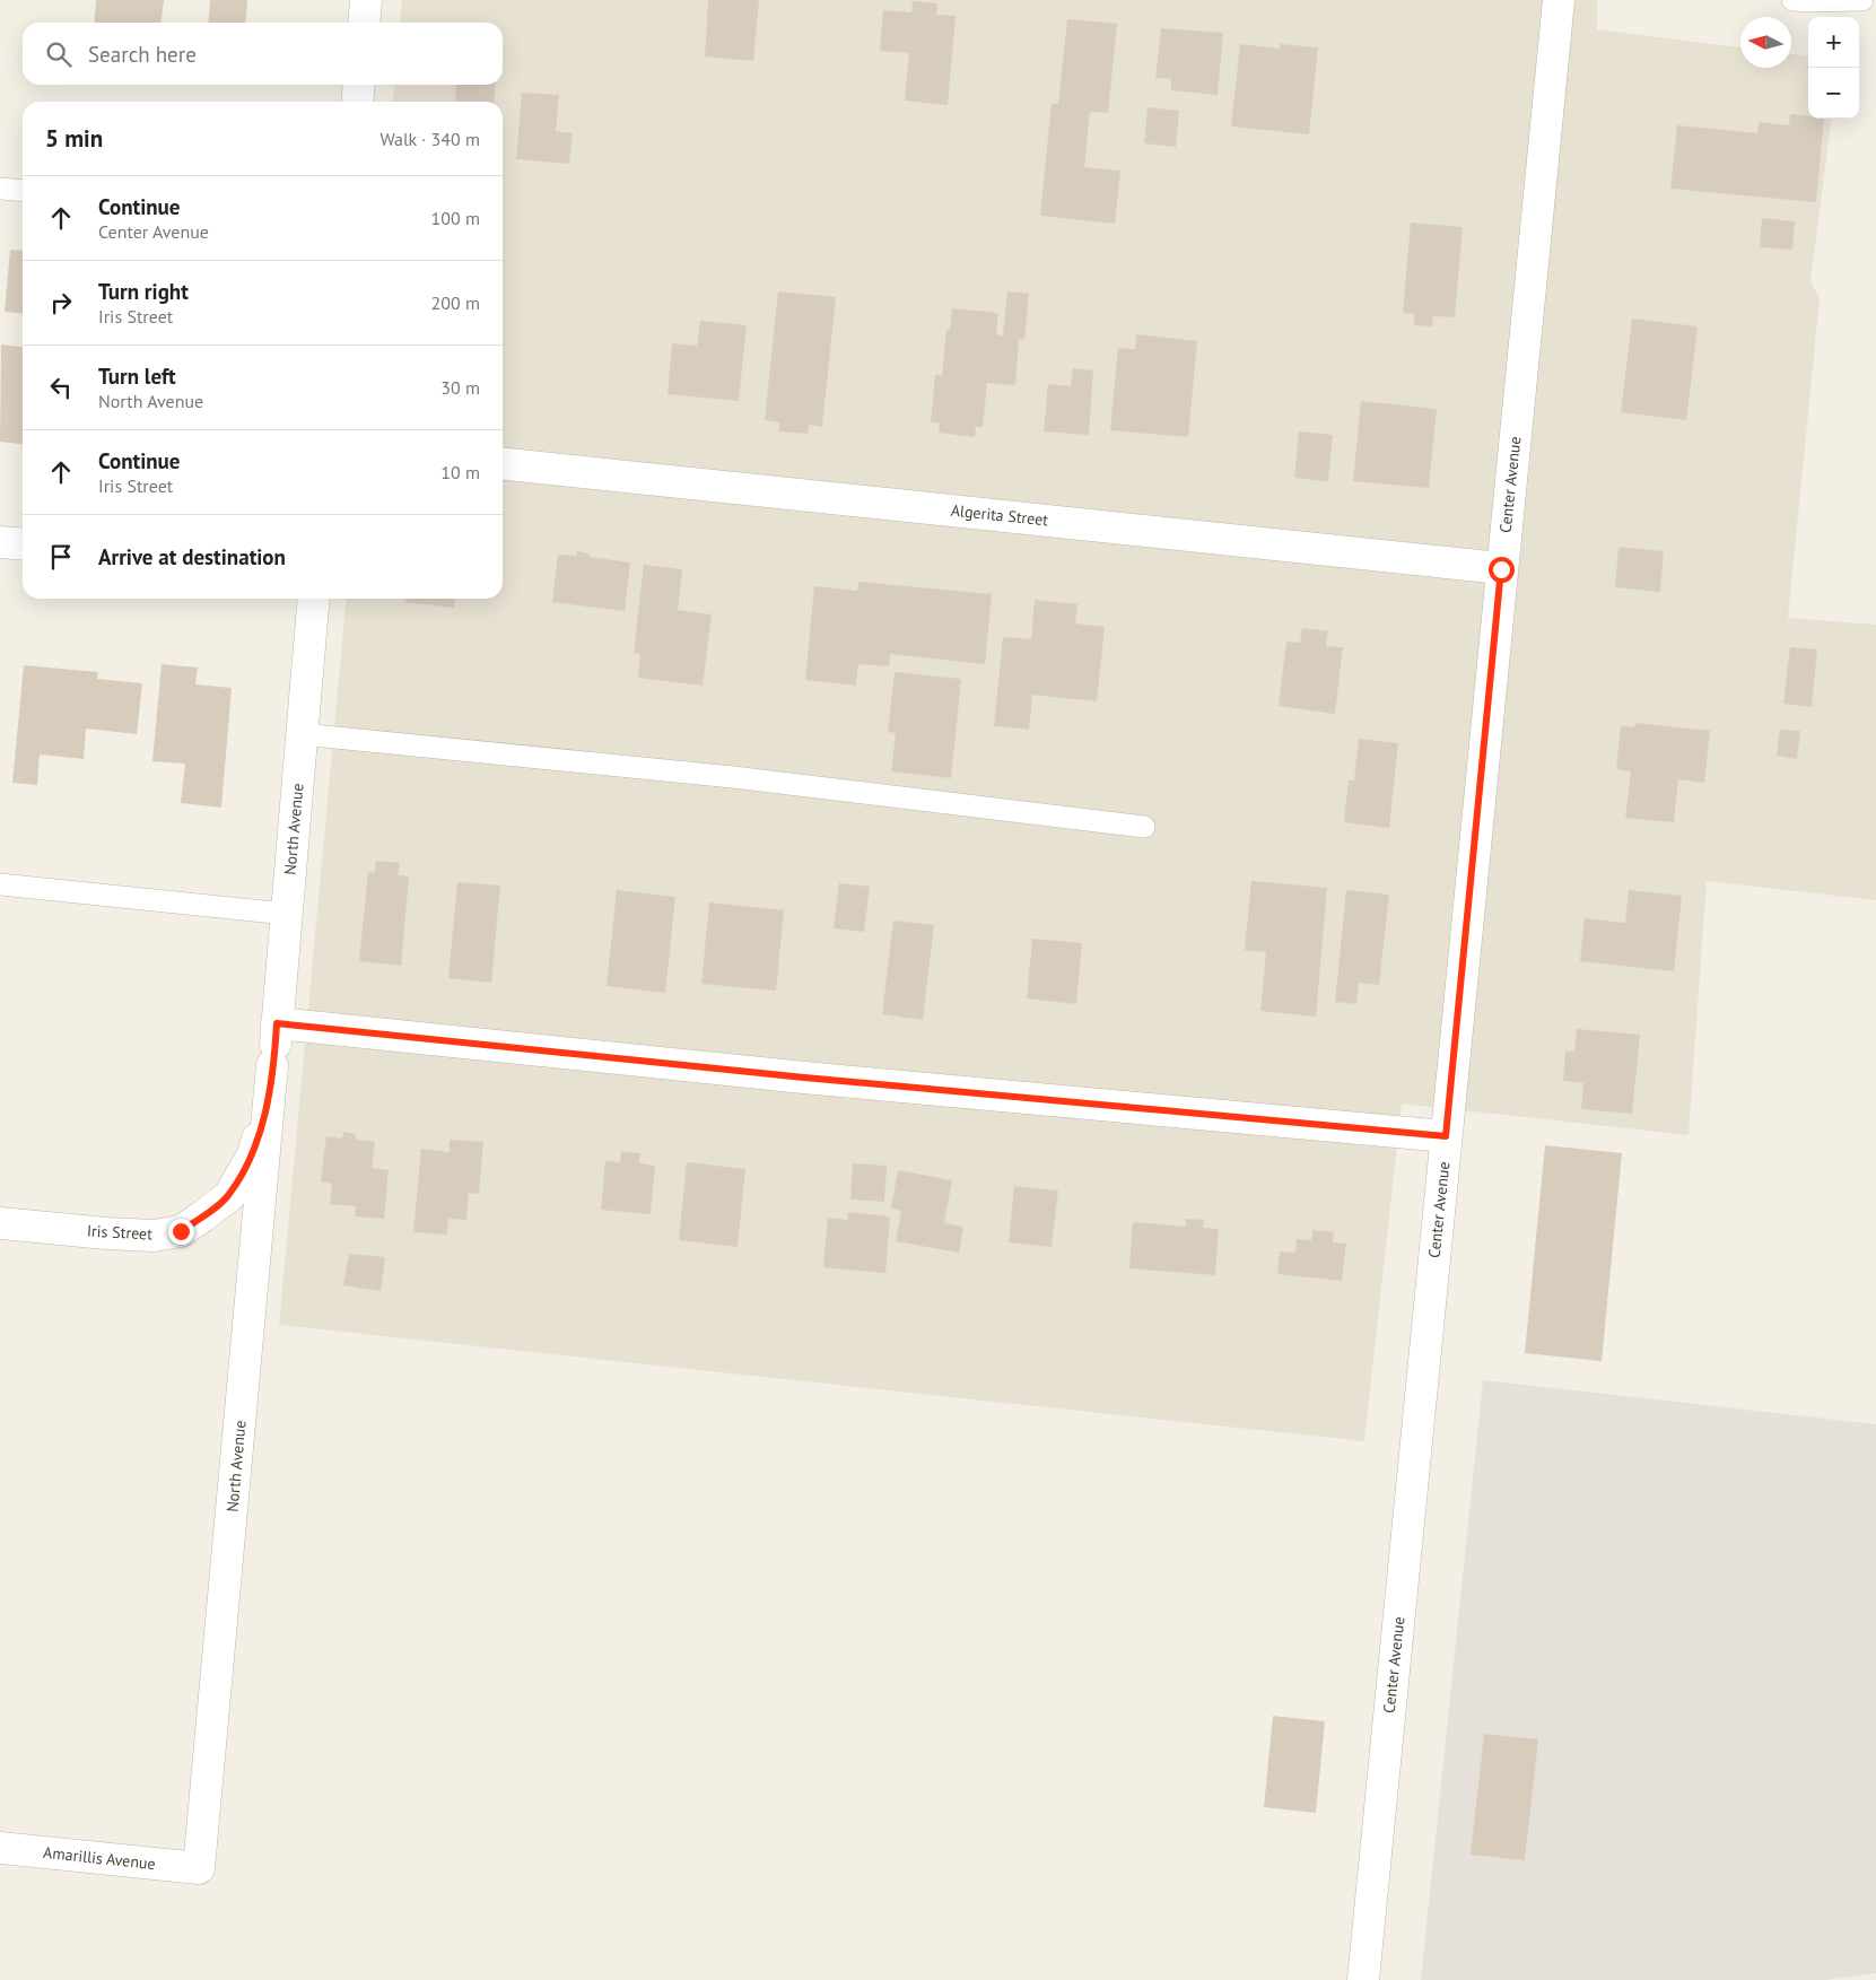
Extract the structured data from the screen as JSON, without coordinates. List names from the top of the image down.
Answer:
{
  "streets": {
    "street": [
      "Center Avenue",
      "Algerita Street",
      "North Avenue",
      "Iris Street",
      "Amarillis Avenue"
    ]
  },
  "crossings": [
    ["Center Avenue", "Algerita Street"],
    ["North Avenue", "Iris Street"],
    ["North Avenue", "Amarillis Avenue"]
  ],
  "north": "left",
  "page": {
    "map_buttons": ["+", "−"],
    "search": "Search here",
    "heading": ["5 min", "Walk · 340 m"],
    "list": [
      ["Continue", "Center Avenue", "100 m"],
      ["Turn right", "Iris Street", "200 m"],
      ["Turn left", "North Avenue", "30 m"],
      ["Continue", "Iris Street", "10 m"],
      "Arrive at destination"
    ]
  }
}
